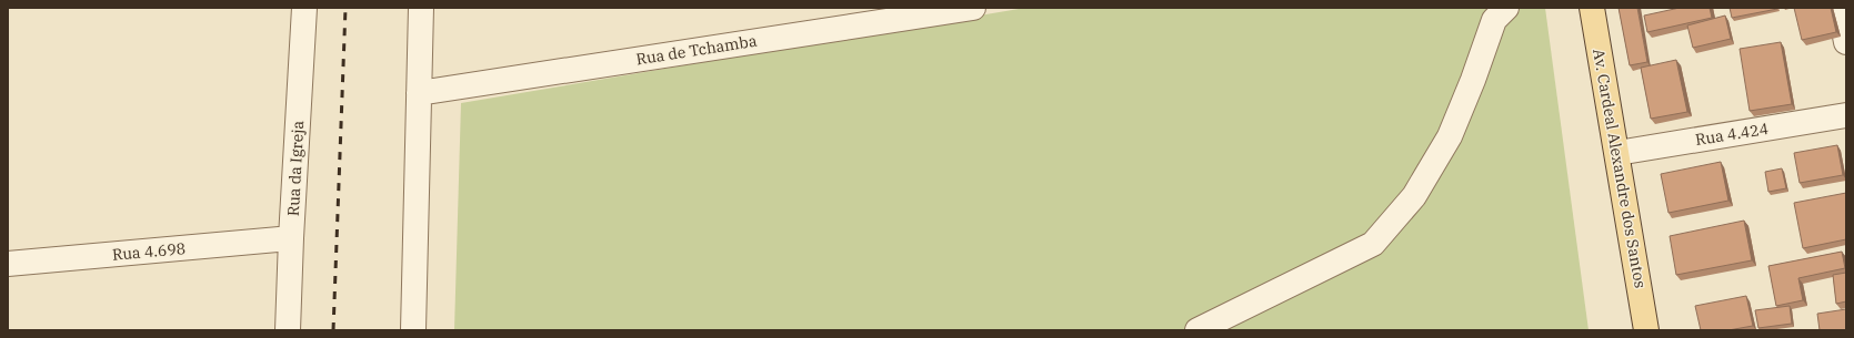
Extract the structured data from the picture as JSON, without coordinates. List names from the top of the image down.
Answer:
{
  "streets": {
    "main road": ["Av. Cardeal Alexandre dos Santos"],
    "street": [
      "Rua de Tchamba",
      "Rua 4.424",
      "Rua da Igreja",
      "Rua 4.698"
    ]
  },
  "crossings": [
    ["Rua 4.424", "Av. Cardeal Alexandre dos Santos"],
    ["Rua da Igreja", "Rua 4.698"]
  ]
}
